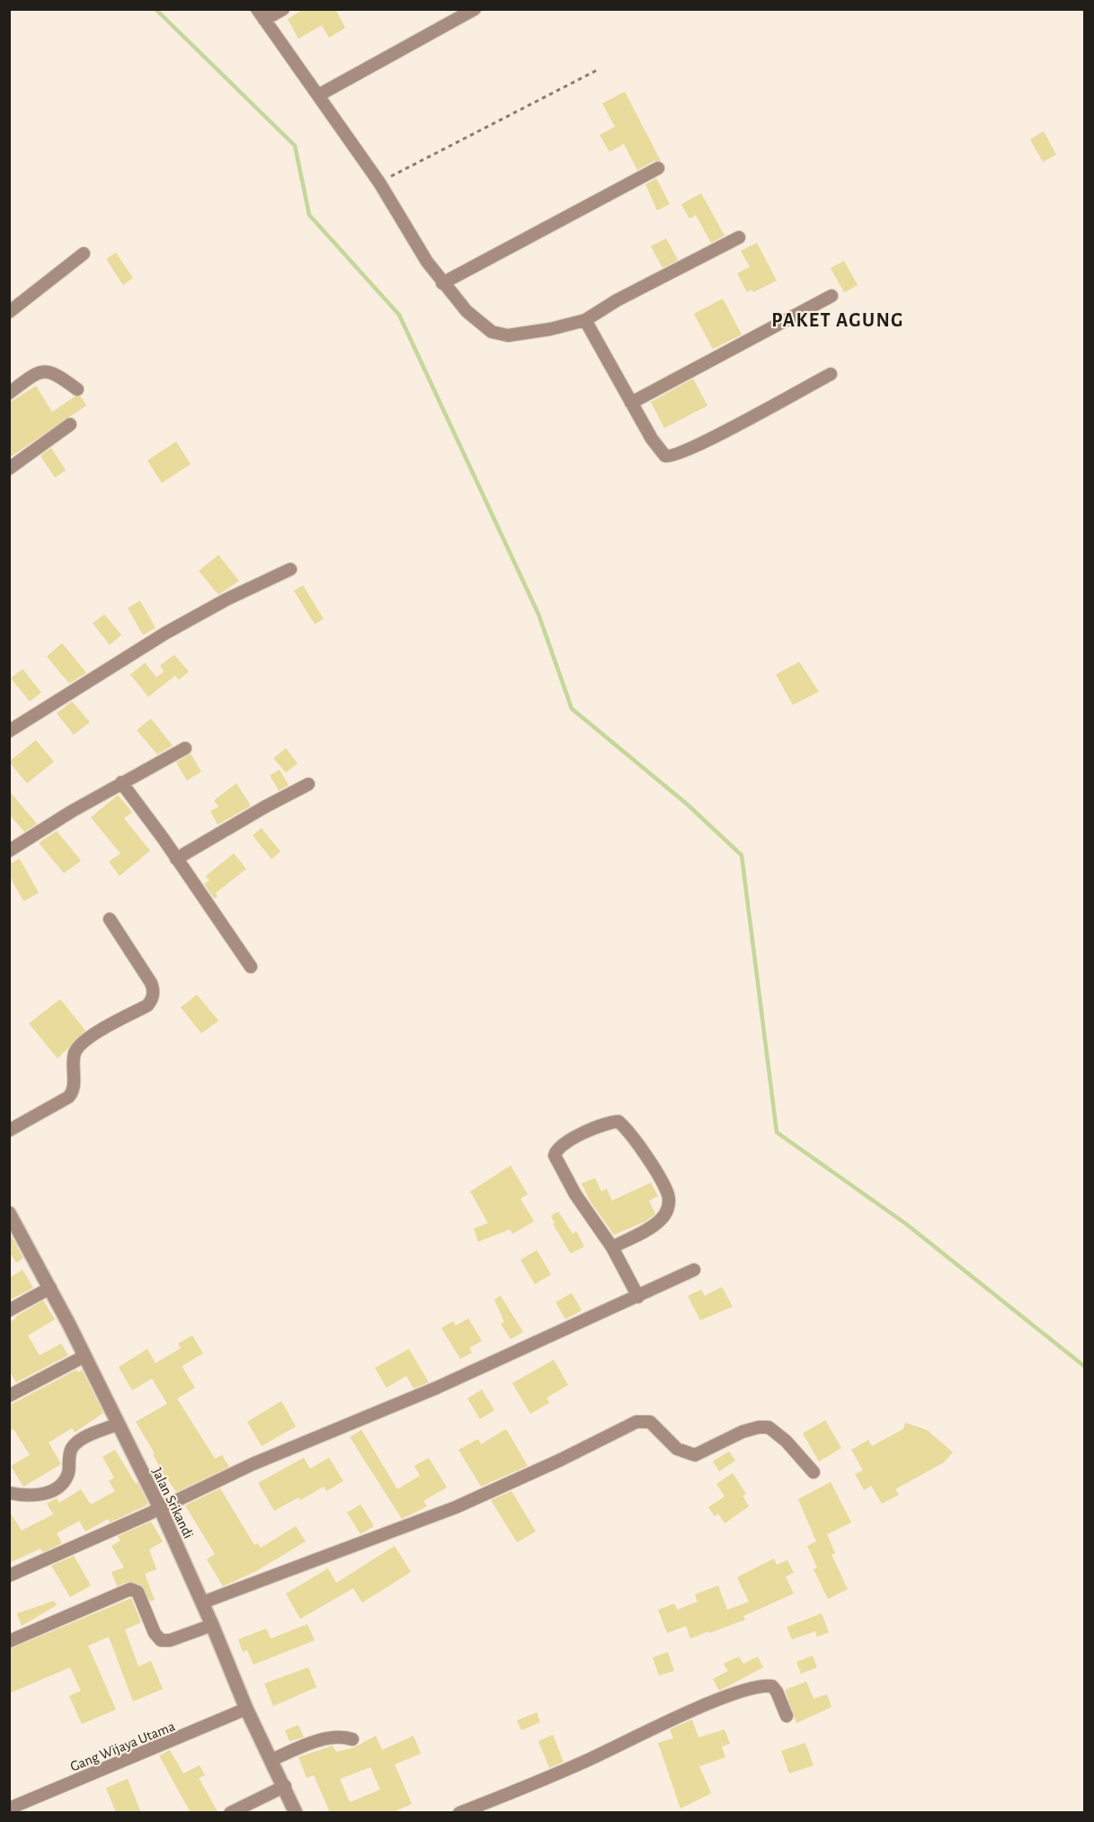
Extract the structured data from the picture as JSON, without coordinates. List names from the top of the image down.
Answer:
{
  "streets": {
    "street": ["Jalan Srikandi", "Gang Wijaya Utama"]
  },
  "crossings": [
    ["Jalan Srikandi", "Gang Wijaya Utama"]
  ],
  "districts": ["PAKET AGUNG"]
}
